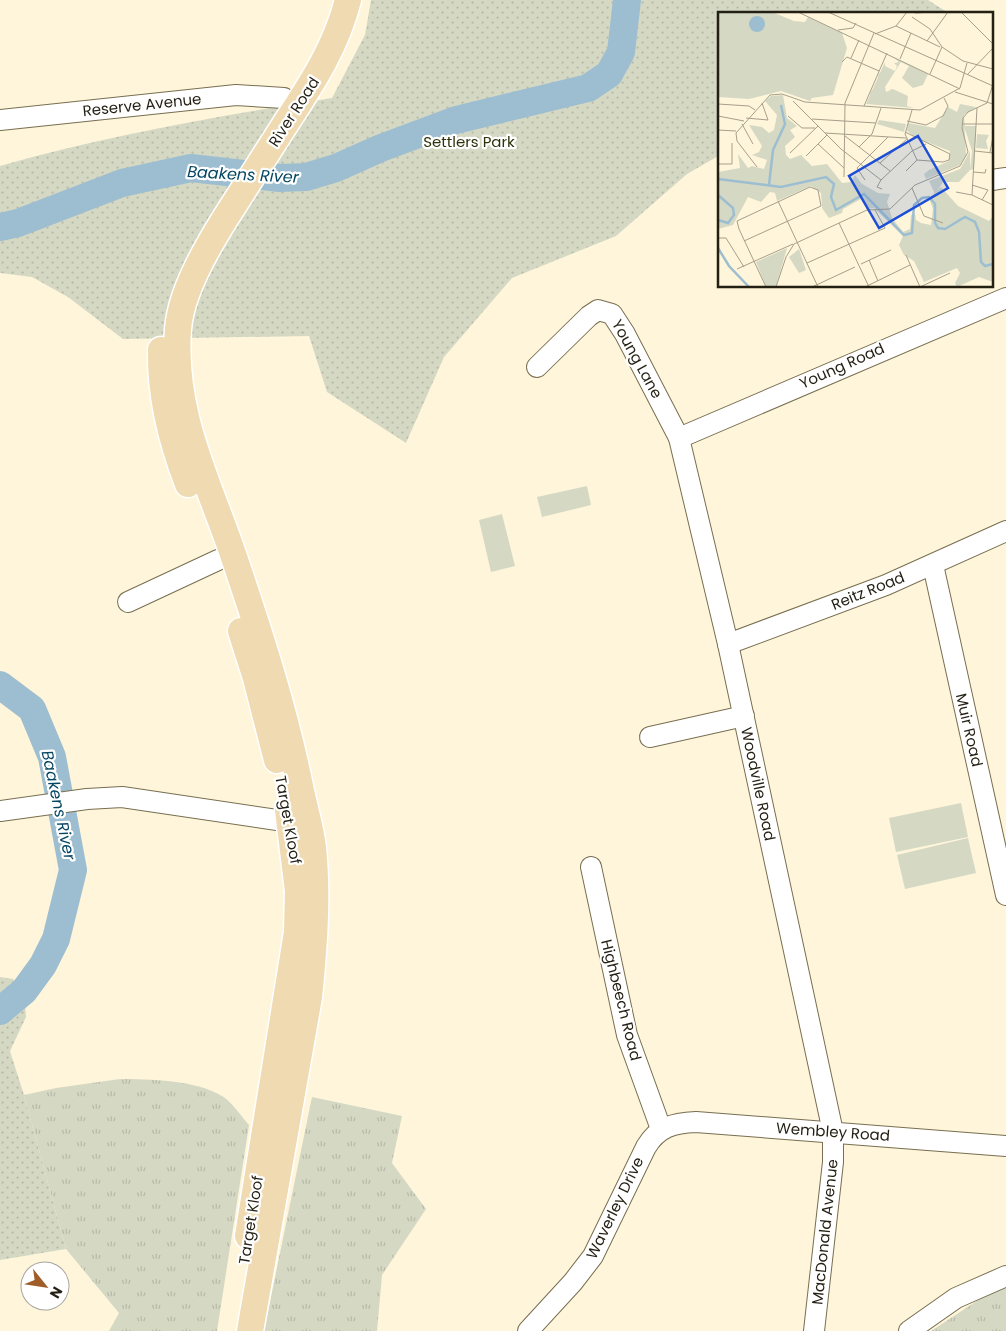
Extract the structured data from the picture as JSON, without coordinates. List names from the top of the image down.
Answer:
{
  "streets": {
    "main road": ["River Road", "Target Kloof"],
    "street": [
      "Reserve Avenue",
      "Young Lane",
      "Young Road",
      "Reitz Road",
      "Muir Road",
      "Woodville Road",
      "Highbeech Road",
      "Wembley Road",
      "Waverley Drive",
      "MacDonald Avenue"
    ]
  },
  "crossings": [
    ["Reserve Avenue", "River Road"],
    ["River Road", "Target Kloof"],
    ["Young Lane", "Young Road"],
    ["Young Lane", "Woodville Road"],
    ["Young Road", "Woodville Road"],
    ["Reitz Road", "Muir Road"],
    ["Reitz Road", "Woodville Road"],
    ["Woodville Road", "Wembley Road"],
    ["Woodville Road", "MacDonald Avenue"],
    ["Highbeech Road", "Wembley Road"],
    ["Highbeech Road", "Waverley Drive"],
    ["Wembley Road", "Waverley Drive"],
    ["Wembley Road", "MacDonald Avenue"]
  ],
  "water": ["Baakens River"],
  "parks": ["Settlers Park"],
  "north": "bottom right"
}
